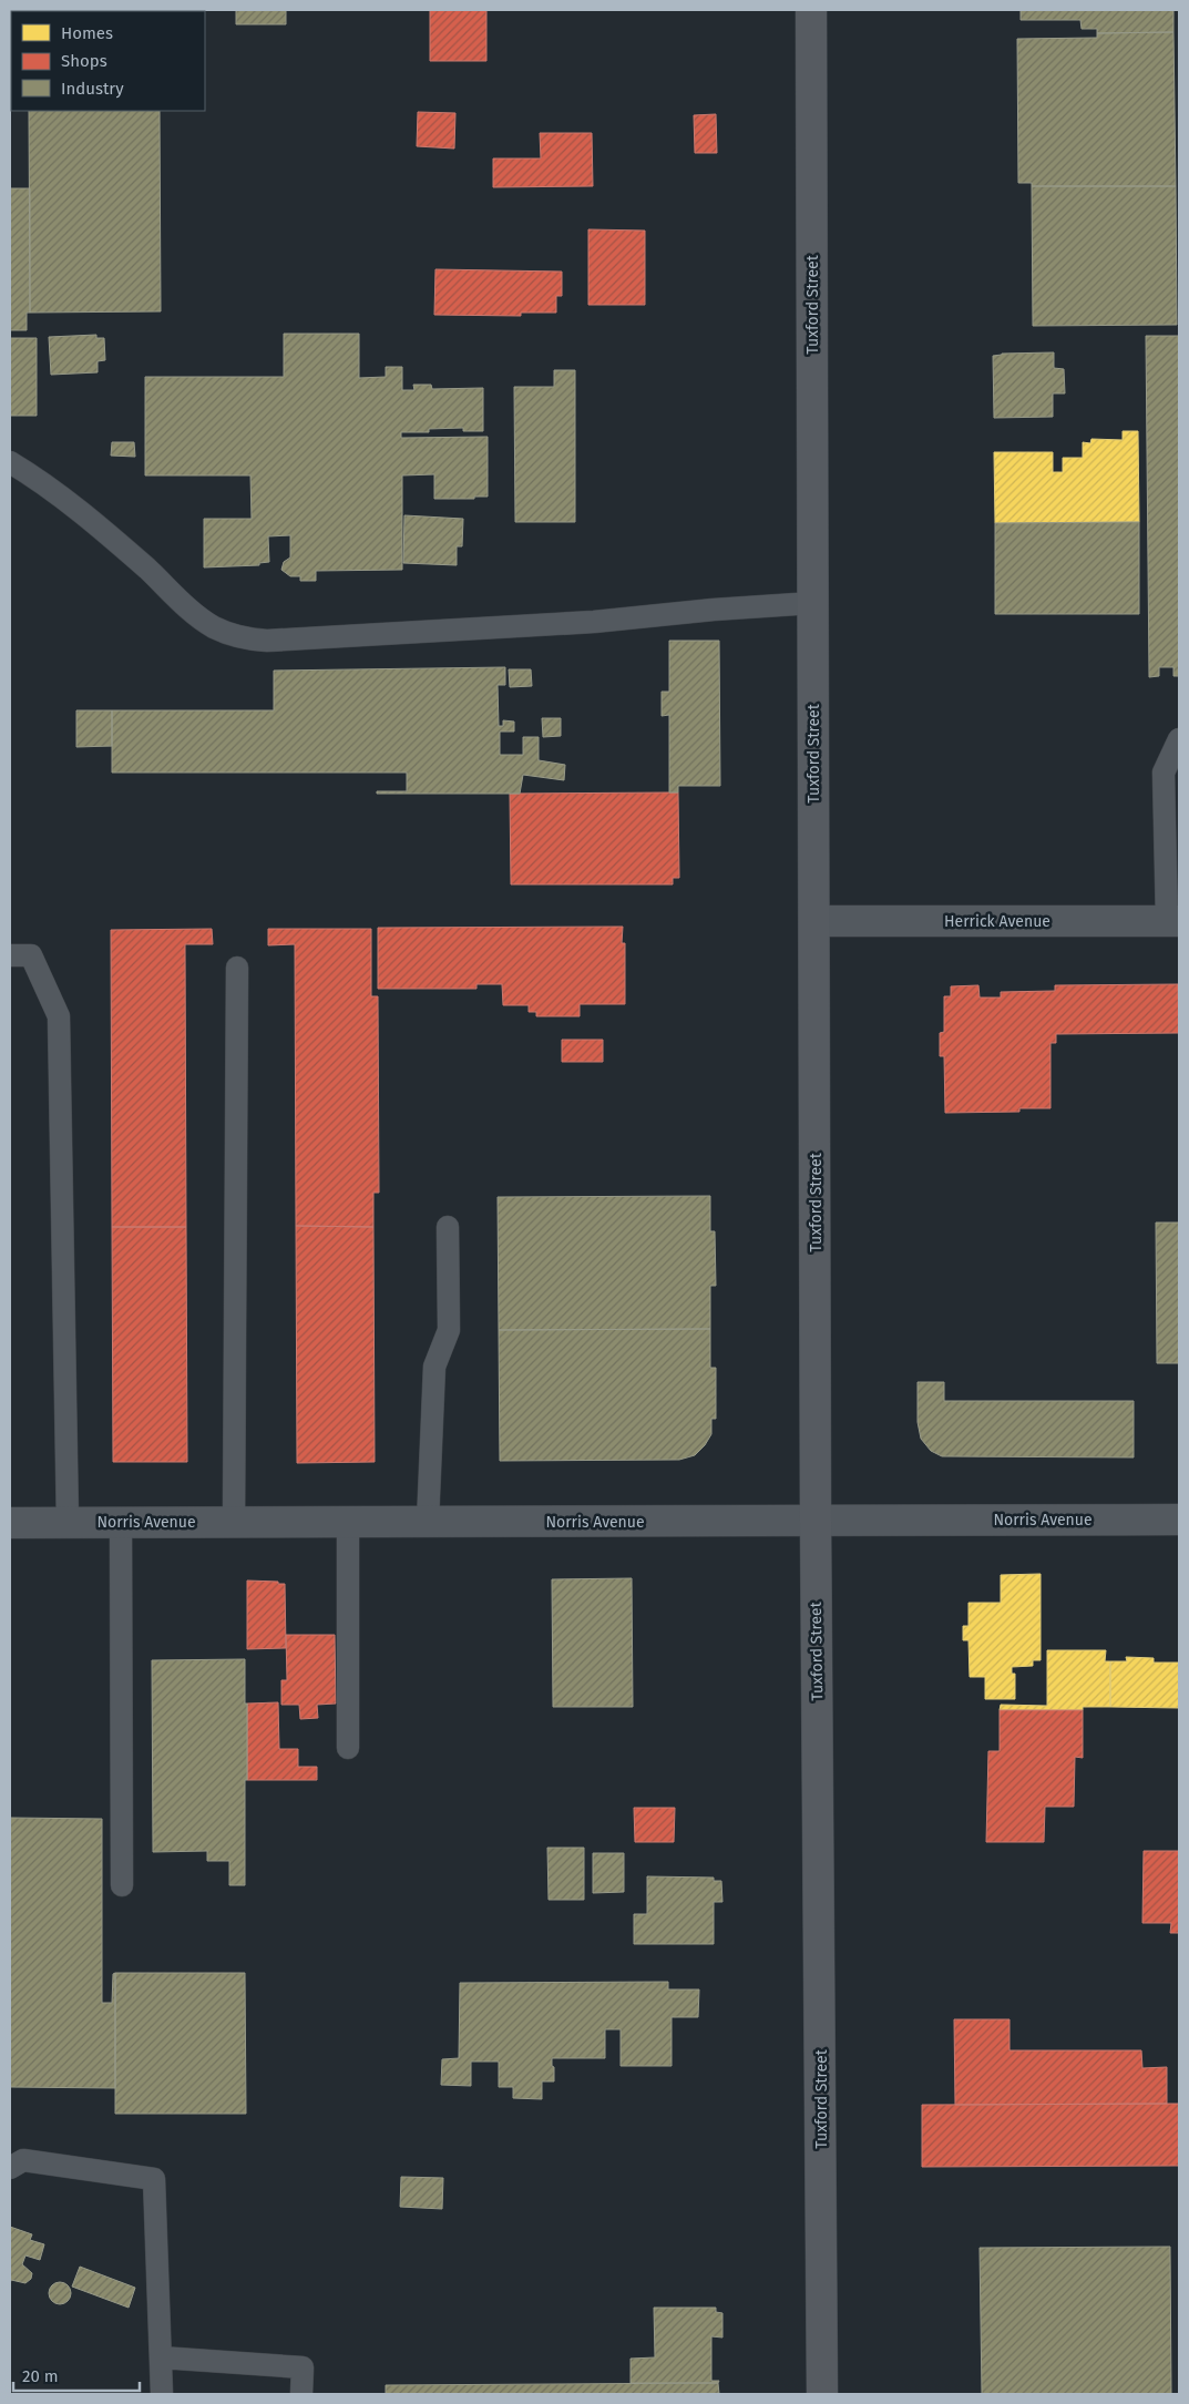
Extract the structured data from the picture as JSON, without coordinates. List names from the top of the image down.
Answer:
{
  "streets": {
    "main road": ["Tuxford Street"],
    "street": ["Herrick Avenue", "Norris Avenue"]
  },
  "crossings": [
    ["Tuxford Street", "Herrick Avenue"],
    ["Tuxford Street", "Norris Avenue"]
  ],
  "legend": ["Homes", "Shops", "Industry"],
  "scale_bar": "20 m"
}
